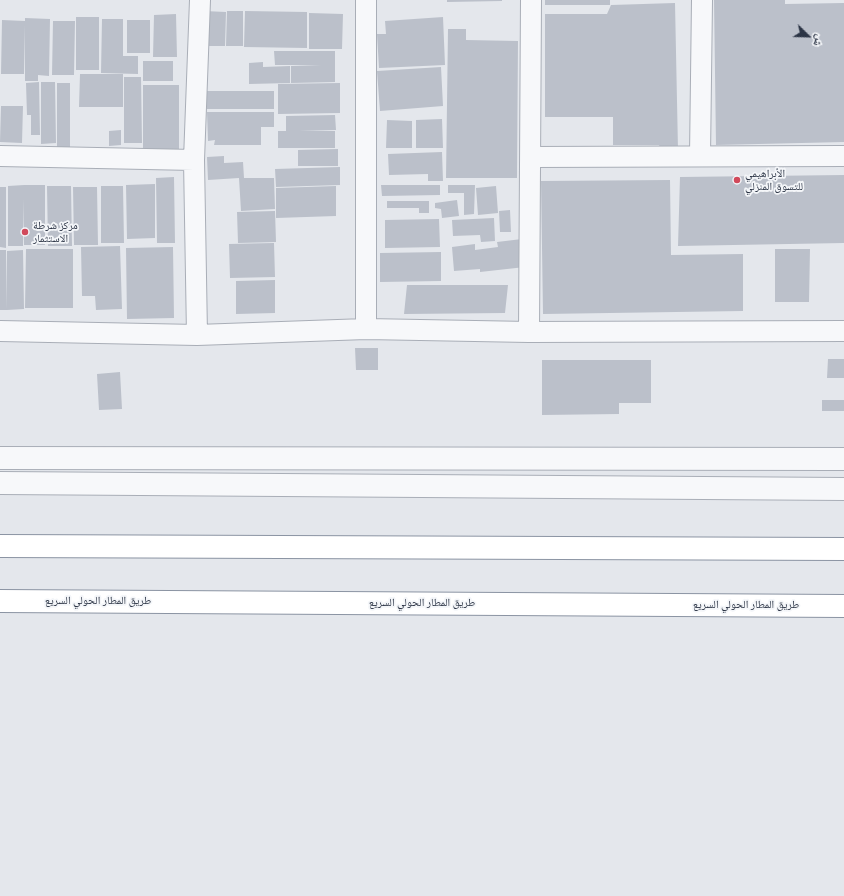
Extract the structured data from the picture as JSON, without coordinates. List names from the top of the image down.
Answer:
{
  "streets": {
    "highway": ["طريق المطار الحولي السريع"]
  },
  "places": ["الأبراهيمي للتسوق المنزلي", "مركز شرطة الاستثمار"],
  "north": "bottom right"
}
